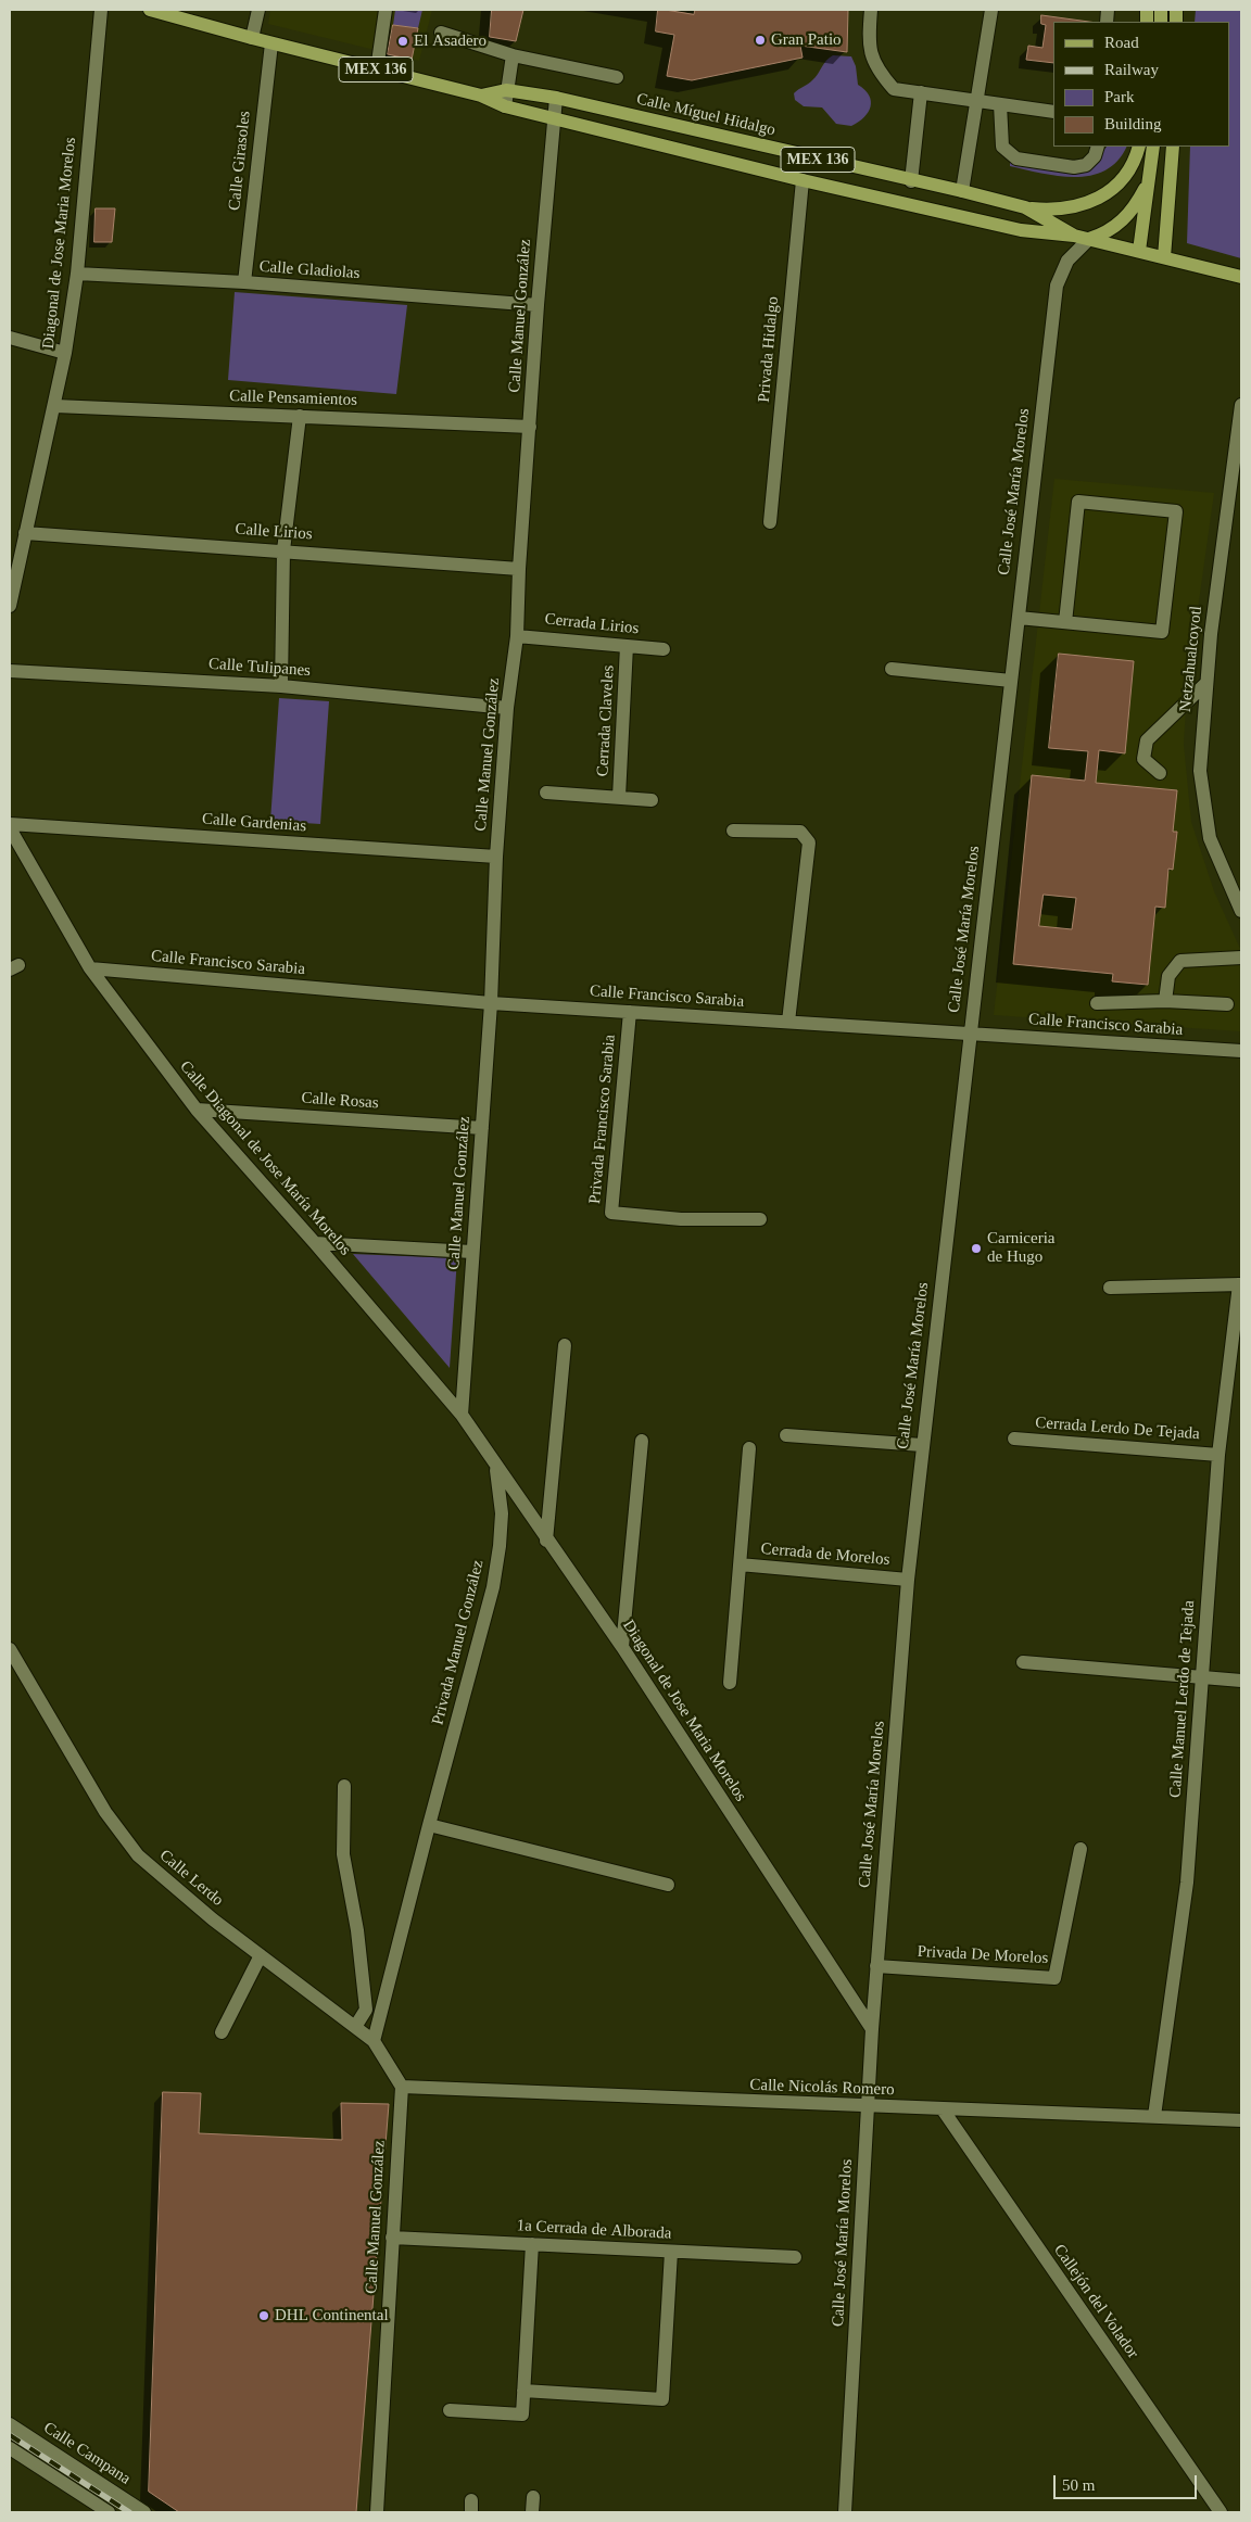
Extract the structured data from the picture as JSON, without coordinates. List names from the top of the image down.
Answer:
{
  "streets": {
    "main road": ["MEX 136", "Calle Míguel Hidalgo"],
    "street": [
      "Calle Girasoles",
      "Diagonal de Jose Maria Morelos",
      "Calle Gladiolas",
      "Calle Manuel González",
      "Privada Hidalgo",
      "Calle Pensamientos",
      "Calle José María Morelos",
      "Calle Lirios",
      "Cerrada Lirios",
      "Netzahualcoyotl",
      "Calle Tulipanes",
      "Cerrada Claveles",
      "Calle Gardenias",
      "Calle Francisco Sarabia",
      "Calle Rosas",
      "Privada Francisco Sarabia",
      "Calle Diagonal de Jose María Morelos",
      "Cerrada Lerdo De Tejada",
      "Cerrada de Morelos",
      "Privada Manuel González",
      "Calle Manuel Lerdo de Tejada",
      "Calle Lerdo",
      "Privada De Morelos",
      "Calle Nicolás Romero",
      "1a Cerrada de Alborada",
      "Callejón del Volador",
      "Calle Campana"
    ]
  },
  "crossings": [
    ["Calle Míguel Hidalgo", "Calle Girasoles"],
    ["Calle Míguel Hidalgo", "Calle Manuel González"],
    ["Calle Míguel Hidalgo", "Privada Hidalgo"],
    ["Calle Míguel Hidalgo", "Calle José María Morelos"],
    ["Calle Girasoles", "Calle Gladiolas"],
    ["Diagonal de Jose Maria Morelos", "Calle Gladiolas"],
    ["Diagonal de Jose Maria Morelos", "Calle Manuel González"],
    ["Diagonal de Jose Maria Morelos", "Calle Pensamientos"],
    ["Diagonal de Jose Maria Morelos", "Calle José María Morelos"],
    ["Diagonal de Jose Maria Morelos", "Calle Lirios"],
    ["Diagonal de Jose Maria Morelos", "Calle Diagonal de Jose María Morelos"],
    ["Diagonal de Jose Maria Morelos", "Privada Manuel González"],
    ["Calle Gladiolas", "Calle Manuel González"],
    ["Calle Manuel González", "Calle Pensamientos"],
    ["Calle Manuel González", "Calle Lirios"],
    ["Calle Manuel González", "Cerrada Lirios"],
    ["Calle Manuel González", "Calle Tulipanes"],
    ["Calle Manuel González", "Calle Gardenias"],
    ["Calle Manuel González", "Calle Francisco Sarabia"],
    ["Calle Manuel González", "Calle Rosas"],
    ["Calle Manuel González", "Calle Diagonal de Jose María Morelos"],
    ["Calle Manuel González", "Calle Lerdo"],
    ["Calle Manuel González", "Calle Nicolás Romero"],
    ["Calle Manuel González", "1a Cerrada de Alborada"],
    ["Calle José María Morelos", "Calle Francisco Sarabia"],
    ["Calle José María Morelos", "Cerrada de Morelos"],
    ["Calle José María Morelos", "Privada De Morelos"],
    ["Calle José María Morelos", "Calle Nicolás Romero"],
    ["Cerrada Lirios", "Cerrada Claveles"],
    ["Calle Gardenias", "Calle Diagonal de Jose María Morelos"],
    ["Calle Francisco Sarabia", "Privada Francisco Sarabia"],
    ["Calle Francisco Sarabia", "Calle Diagonal de Jose María Morelos"],
    ["Calle Rosas", "Calle Diagonal de Jose María Morelos"],
    ["Cerrada Lerdo De Tejada", "Calle Manuel Lerdo de Tejada"],
    ["Privada Manuel González", "Calle Lerdo"],
    ["Calle Manuel Lerdo de Tejada", "Calle Nicolás Romero"],
    ["Calle Lerdo", "Calle Nicolás Romero"],
    ["Calle Nicolás Romero", "Callejón del Volador"]
  ],
  "places": [
    "Gran Patio",
    "El Asadero",
    "Carniceria de Hugo",
    "DHL Continental"
  ],
  "legend": [
    "Road",
    "Railway",
    "Park",
    "Building"
  ],
  "scale_bar": "50 m"
}
